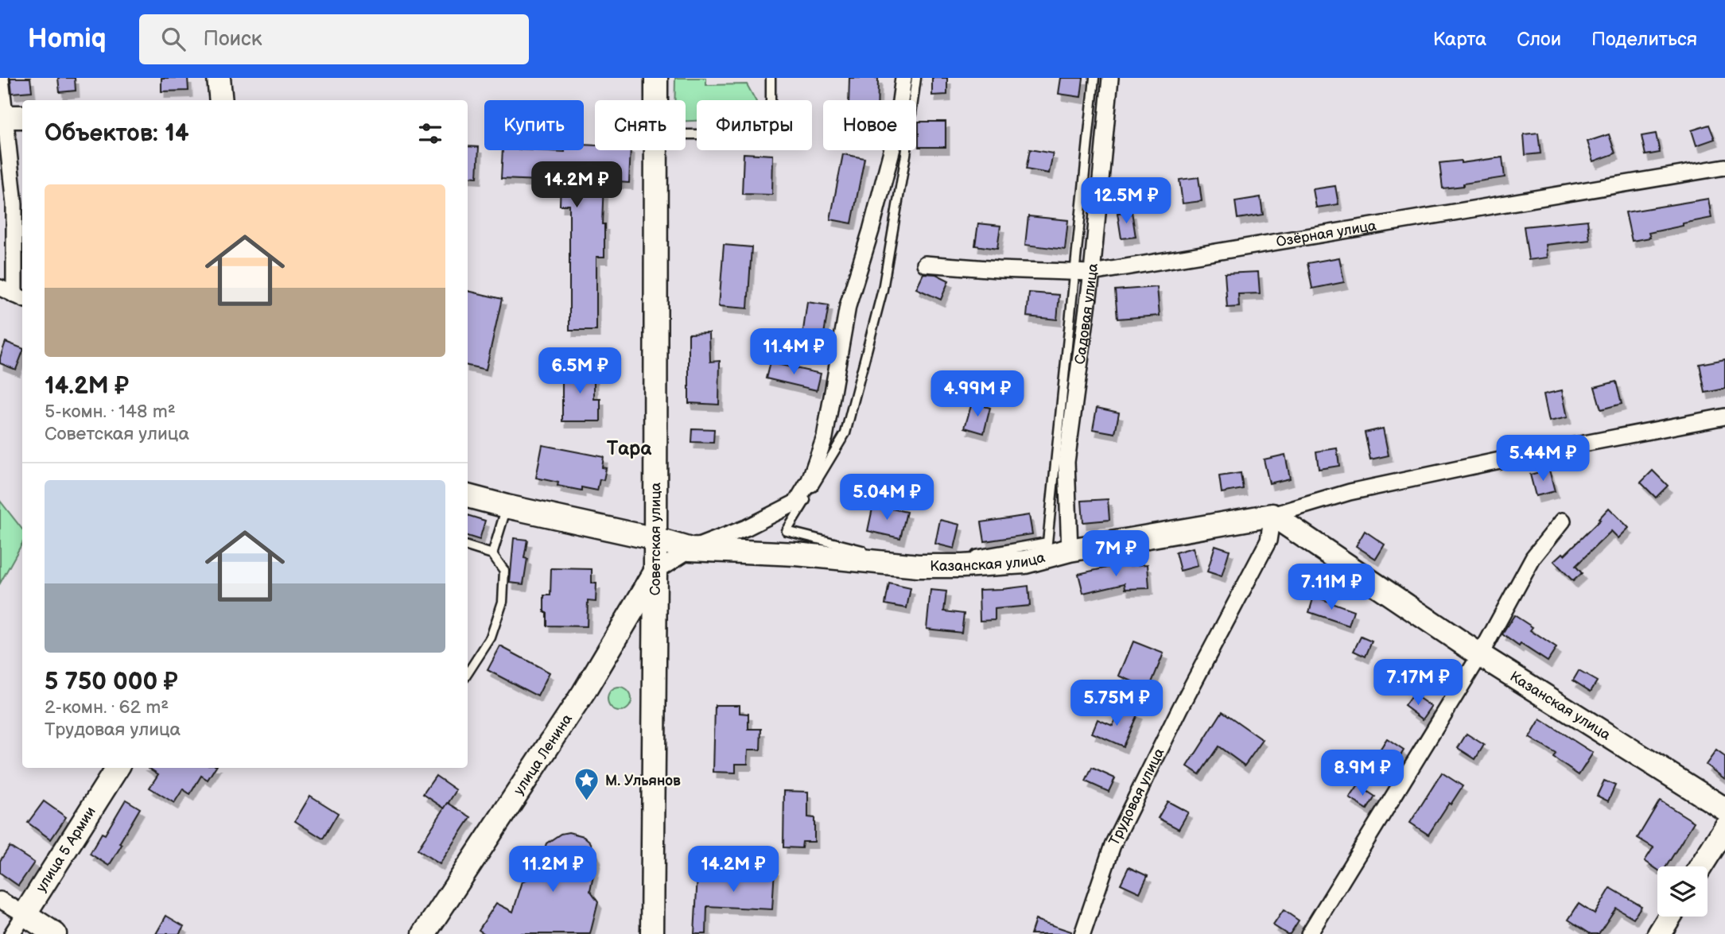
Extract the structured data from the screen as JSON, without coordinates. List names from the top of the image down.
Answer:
{
  "streets": {
    "main road": [
      "Советская улица",
      "Казанская улица",
      "улица Ленина",
      "улица 5 Армии"
    ],
    "street": ["Озёрная улица", "Садовая улица", "Трудовая улица"]
  },
  "crossings": [
    ["Озёрная улица", "Садовая улица"],
    ["Садовая улица", "Казанская улица"],
    ["Советская улица", "Казанская улица"],
    ["Советская улица", "улица Ленина"],
    ["Казанская улица", "Трудовая улица"]
  ],
  "districts": ["Тара"],
  "places": {
    "place": ["М. Ульянов"]
  },
  "page": {
    "header": "Homiq",
    "search": "Поиск",
    "nav": ["Карта", "Слои", "Поделиться"],
    "chip": [
      "Купить",
      "Снять",
      "Фильтры",
      "Новое"
    ],
    "heading": "Объектов: 14",
    "price": [
      "14.2M ₽",
      "12.5M ₽",
      "11.4M ₽",
      "6.5M ₽",
      "4.99M ₽",
      "5.44M ₽",
      "5.04M ₽",
      "7M ₽",
      "7.11M ₽",
      "7.17M ₽",
      "5.75M ₽",
      "8.9M ₽",
      "11.2M ₽",
      "14.2M ₽"
    ],
    "list": [
      {
        "name": "14.2M ₽",
        "note": "5-комн. · 148 m² · Советская улица"
      },
      {
        "name": "5 750 000 ₽",
        "note": "2-комн. · 62 m² · Трудовая улица"
      }
    ]
  }
}
